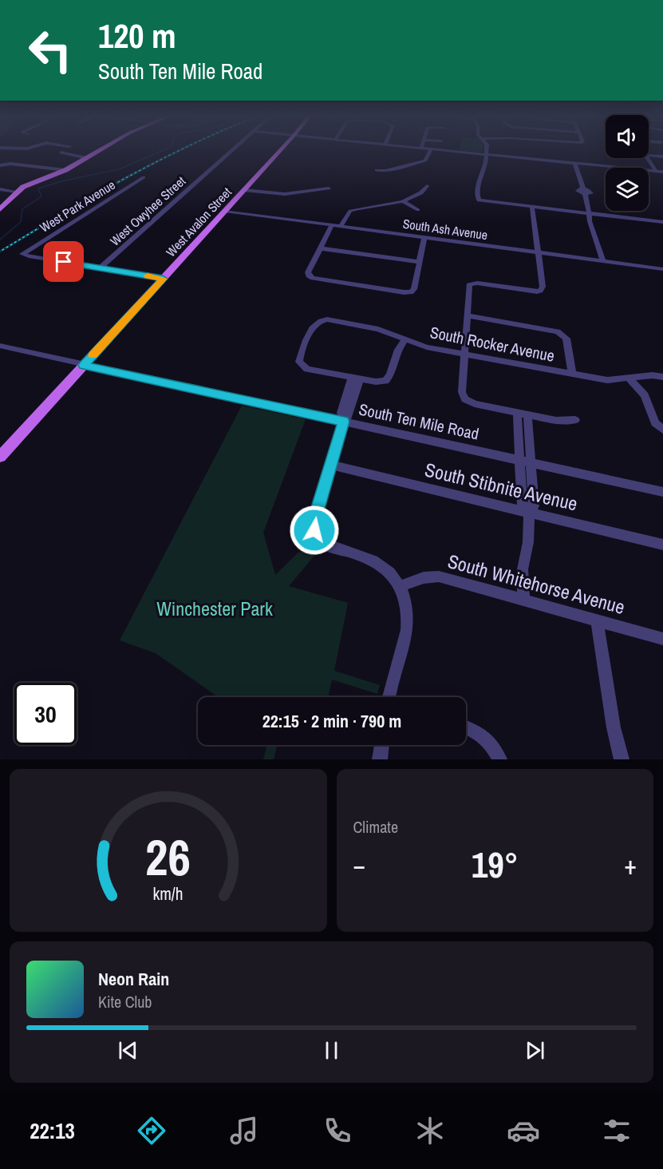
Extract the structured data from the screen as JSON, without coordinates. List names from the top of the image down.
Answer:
{
  "streets": {
    "main road": ["West Avalon Street"],
    "street": [
      "West Park Avenue",
      "West Owyhee Street",
      "South Ash Avenue",
      "South Rocker Avenue",
      "South Ten Mile Road",
      "South Stibnite Avenue",
      "South Whitehorse Avenue"
    ]
  },
  "crossings": [
    ["West Park Avenue", "West Owyhee Street"],
    ["West Avalon Street", "South Ash Avenue"],
    ["West Avalon Street", "South Ten Mile Road"]
  ],
  "parks": ["Winchester Park"],
  "page": {
    "turn": ["120 m", "South Ten Mile Road"],
    "limit": "30",
    "trip": "22:15 · 2 min · 790 m",
    "tile": "Climate",
    "heat": ["−", "19°", "+"],
    "song": ["Neon Rain", "Kite Club"],
    "tabs": "22:13",
    "gauge": ["26", "km/h"]
  }
}
